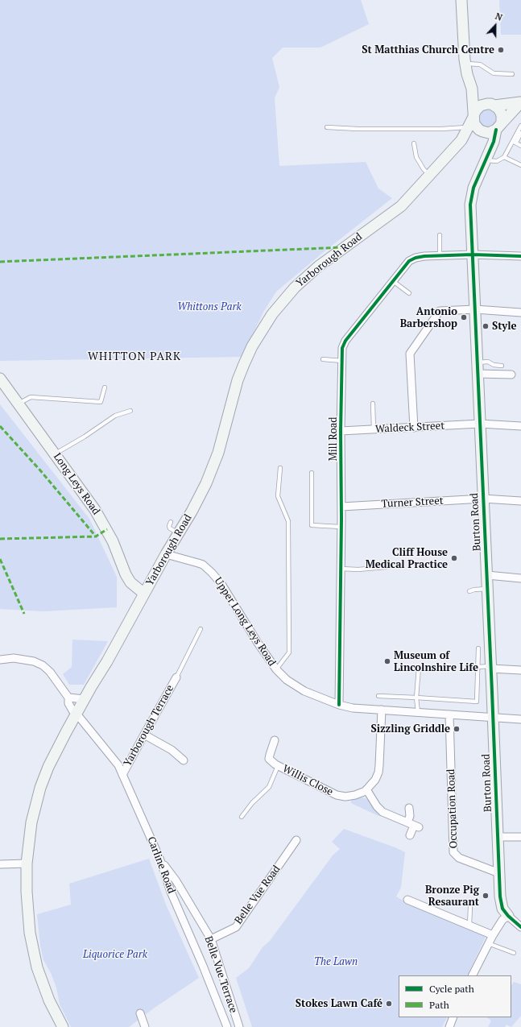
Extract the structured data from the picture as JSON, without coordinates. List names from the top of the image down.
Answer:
{
  "streets": {
    "main road": ["Yarborough Road", "Long Leys Road", "Burton Road"],
    "street": [
      "Waldeck Street",
      "Mill Road",
      "Turner Street",
      "Upper Long Leys Road",
      "Yarborough Terrace",
      "Willis Close",
      "Occupation Road",
      "Carline Road",
      "Belle Vue Road",
      "Belle Vue Terrace"
    ]
  },
  "crossings": [
    ["Yarborough Road", "Long Leys Road"],
    ["Yarborough Road", "Upper Long Leys Road"],
    ["Yarborough Road", "Carline Road"],
    ["Waldeck Street", "Mill Road"],
    ["Waldeck Street", "Burton Road"],
    ["Mill Road", "Turner Street"],
    ["Mill Road", "Burton Road"],
    ["Mill Road", "Upper Long Leys Road"],
    ["Turner Street", "Burton Road"],
    ["Burton Road", "Upper Long Leys Road"],
    ["Burton Road", "Occupation Road"],
    ["Upper Long Leys Road", "Willis Close"],
    ["Upper Long Leys Road", "Occupation Road"],
    ["Yarborough Terrace", "Carline Road"],
    ["Carline Road", "Belle Vue Terrace"],
    ["Belle Vue Road", "Belle Vue Terrace"]
  ],
  "districts": ["WHITTON PARK"],
  "parks": ["Whittons Park", "Liquorice Park", "The Lawn"],
  "places": [
    "St Matthias Church Centre",
    "Antonio Barbershop",
    "Style",
    "Cliff House Medical Practice",
    "Museum of Lincolnshire Life",
    "Sizzling Griddle",
    "Bronze Pig Resaurant",
    "Stokes Lawn Café"
  ],
  "legend": ["Cycle path", "Path"],
  "north": "top"
}
